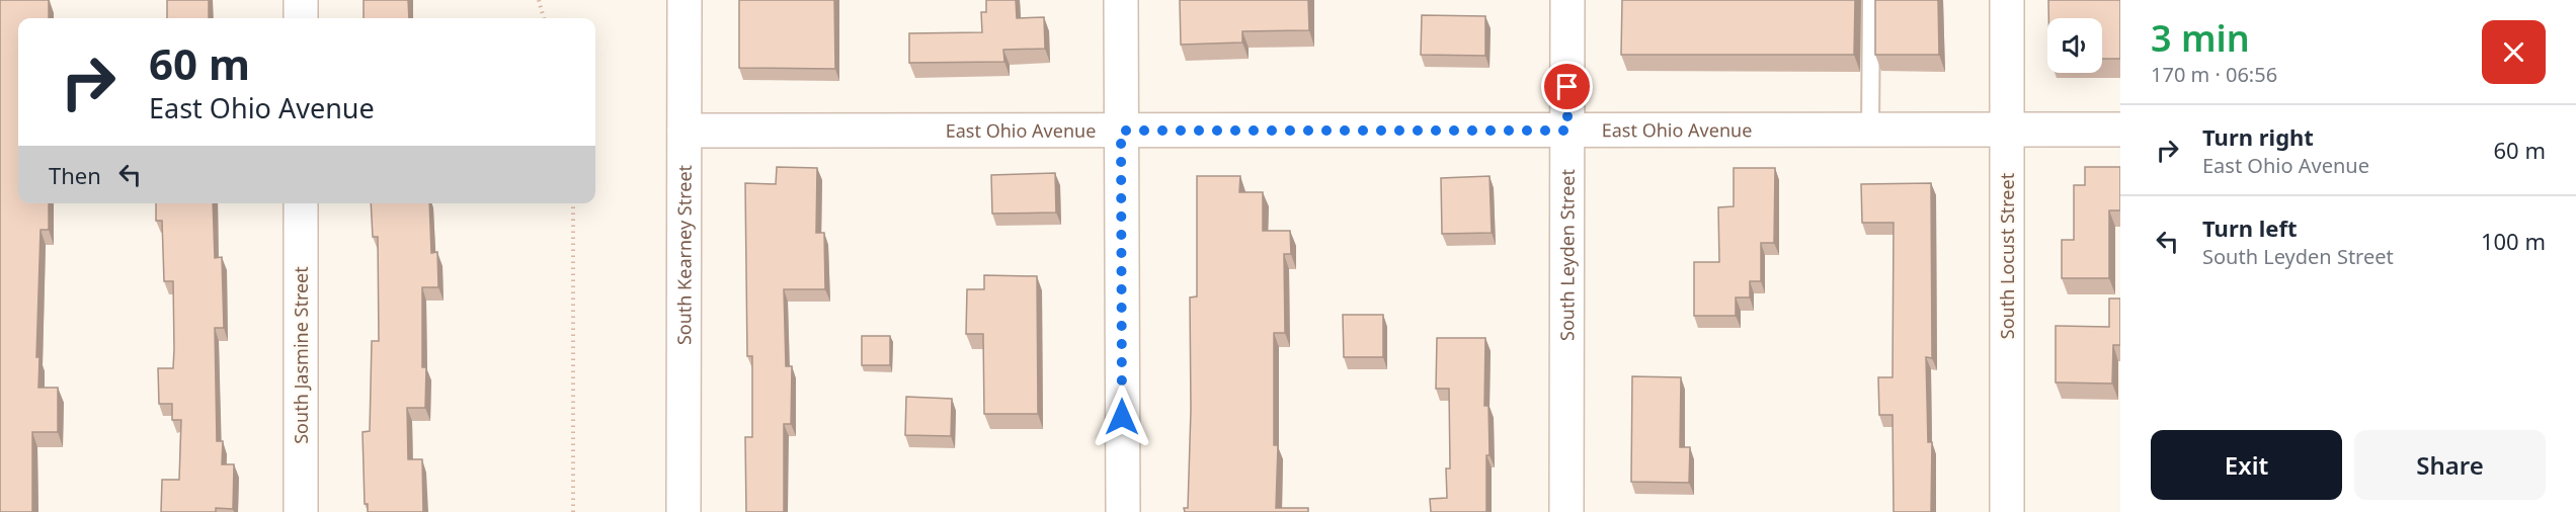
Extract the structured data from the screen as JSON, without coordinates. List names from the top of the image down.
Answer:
{
  "streets": {
    "street": [
      "East Ohio Avenue",
      "South Kearney Street",
      "South Leyden Street",
      "South Locust Street",
      "South Jasmine Street"
    ]
  },
  "crossings": [
    ["East Ohio Avenue", "South Kearney Street"],
    ["East Ohio Avenue", "South Leyden Street"],
    ["East Ohio Avenue", "South Locust Street"]
  ],
  "page": {
    "heading": ["3 min", "170 m · 06:56"],
    "turn": ["60 m", "East Ohio Avenue"],
    "list": [
      {
        "name": "Turn right",
        "note": "East Ohio Avenue",
        "value": "60 m"
      },
      {
        "name": "Turn left",
        "note": "South Leyden Street",
        "value": "100 m"
      }
    ],
    "then": "Then",
    "buttons": ["Exit", "Share"]
  }
}
